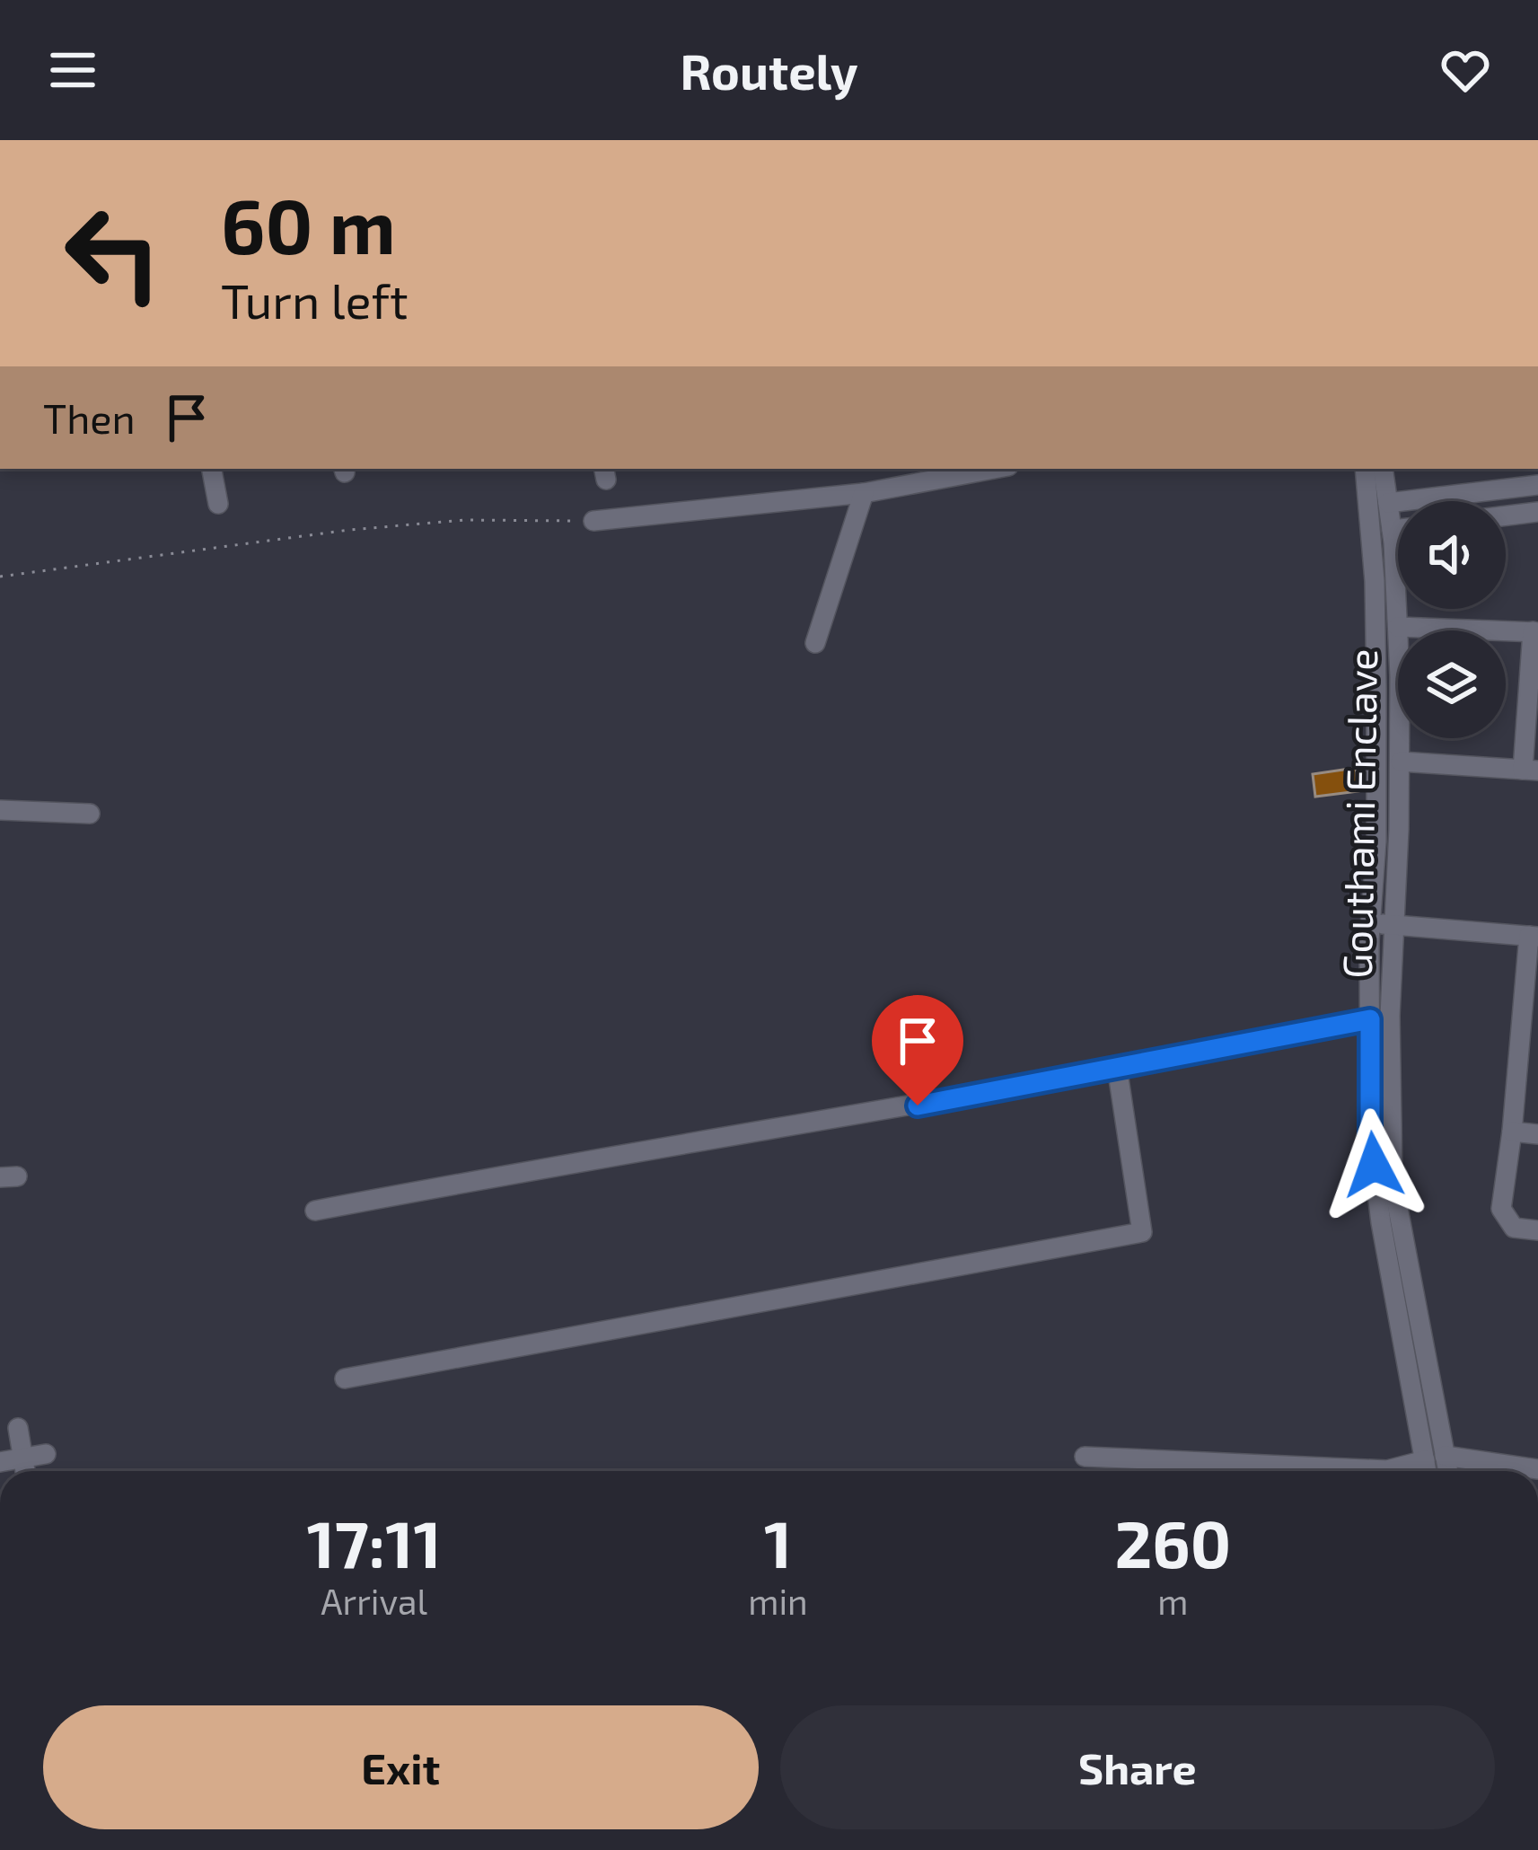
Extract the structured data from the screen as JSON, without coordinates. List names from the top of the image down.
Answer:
{
  "streets": {
    "street": ["Gouthami Enclave"]
  },
  "page": {
    "header": "Routely",
    "turn": ["60 m", "Turn left"],
    "then": "Then",
    "eta": [
      "17:11",
      "Arrival",
      "1",
      "min",
      "260",
      "m"
    ],
    "buttons": ["Exit", "Share"]
  }
}
